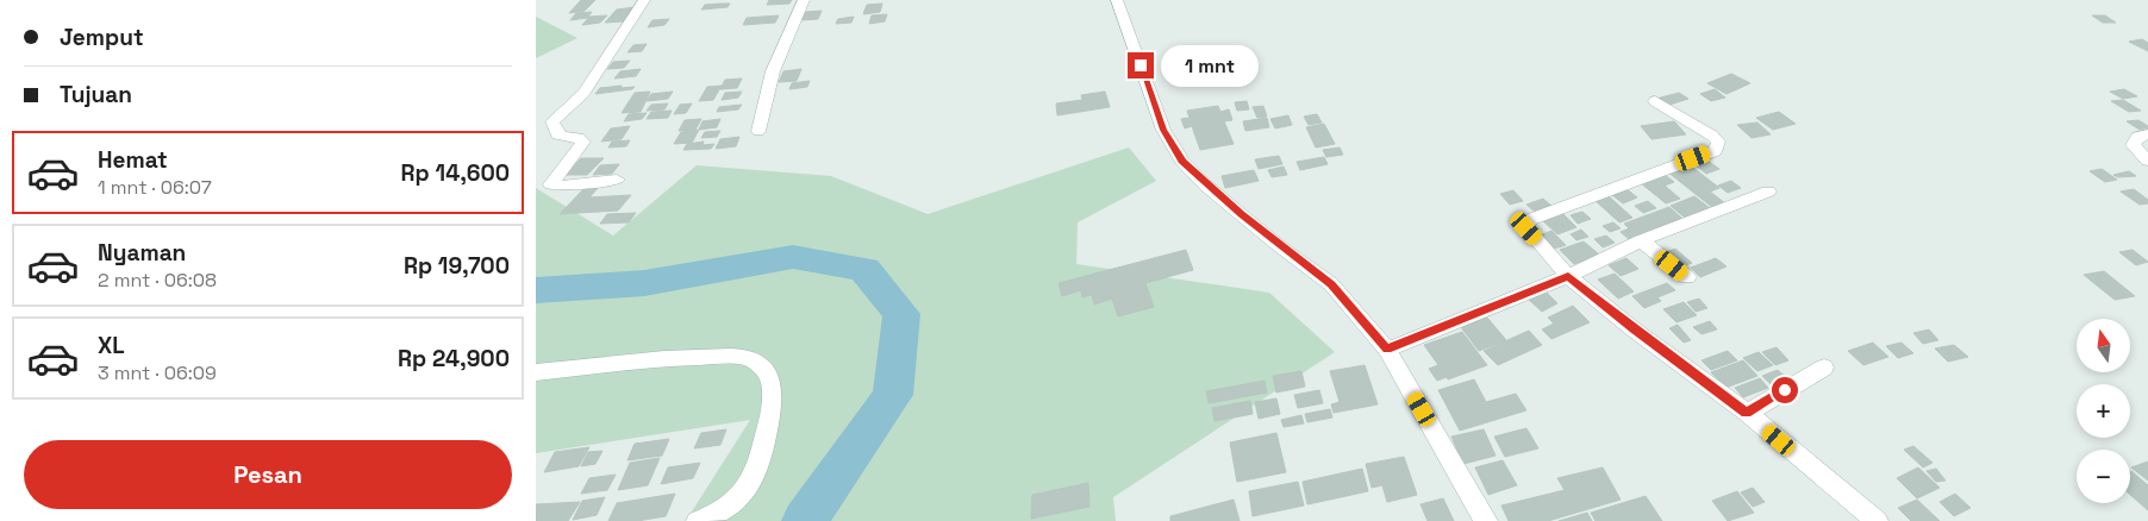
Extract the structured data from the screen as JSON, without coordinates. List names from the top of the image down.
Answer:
{
  "north": "top",
  "page": {
    "banner": ["Jemput", "Tujuan"],
    "bubble": "1 mnt",
    "list": [
      {
        "name": "Hemat",
        "note": "1 mnt · 06:07",
        "value": "Rp 14,600"
      },
      {
        "name": "Nyaman",
        "note": "2 mnt · 06:08",
        "value": "Rp 19,700"
      },
      {
        "name": "XL",
        "note": "3 mnt · 06:09",
        "value": "Rp 24,900"
      }
    ],
    "map_buttons": ["+", "−"],
    "buttons": "Pesan"
  }
}
